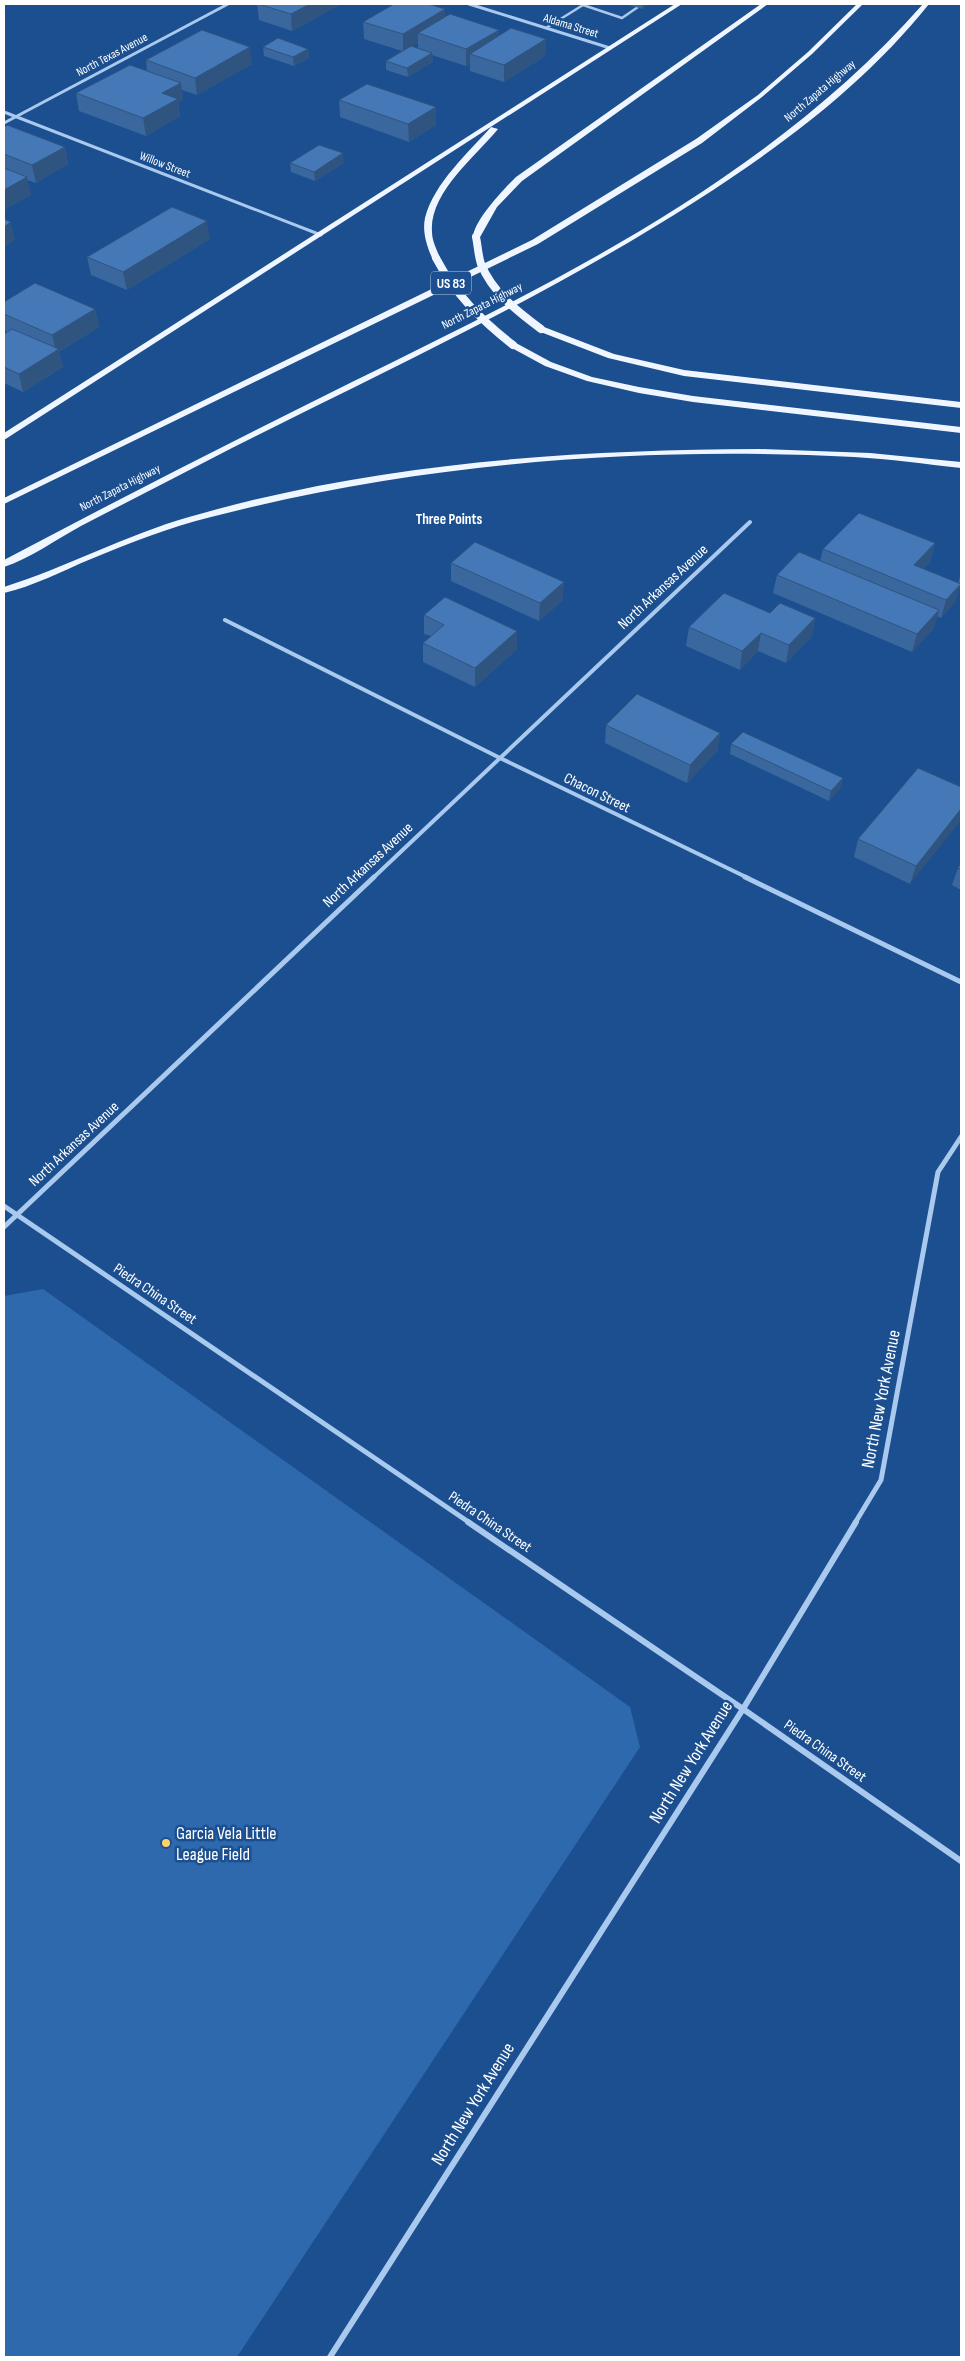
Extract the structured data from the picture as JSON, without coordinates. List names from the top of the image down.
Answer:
{
  "streets": {
    "main road": ["North Zapata Highway", "US 83"],
    "street": [
      "Aldama Street",
      "North Texas Avenue",
      "Willow Street",
      "North Arkansas Avenue",
      "Chacon Street",
      "Piedra China Street",
      "North New York Avenue"
    ]
  },
  "crossings": [
    ["North Texas Avenue", "Willow Street"],
    ["North Arkansas Avenue", "Chacon Street"],
    ["North Arkansas Avenue", "Piedra China Street"],
    ["Piedra China Street", "North New York Avenue"]
  ],
  "districts": ["Three Points"],
  "places": ["Garcia Vela Little League Field"]
}
